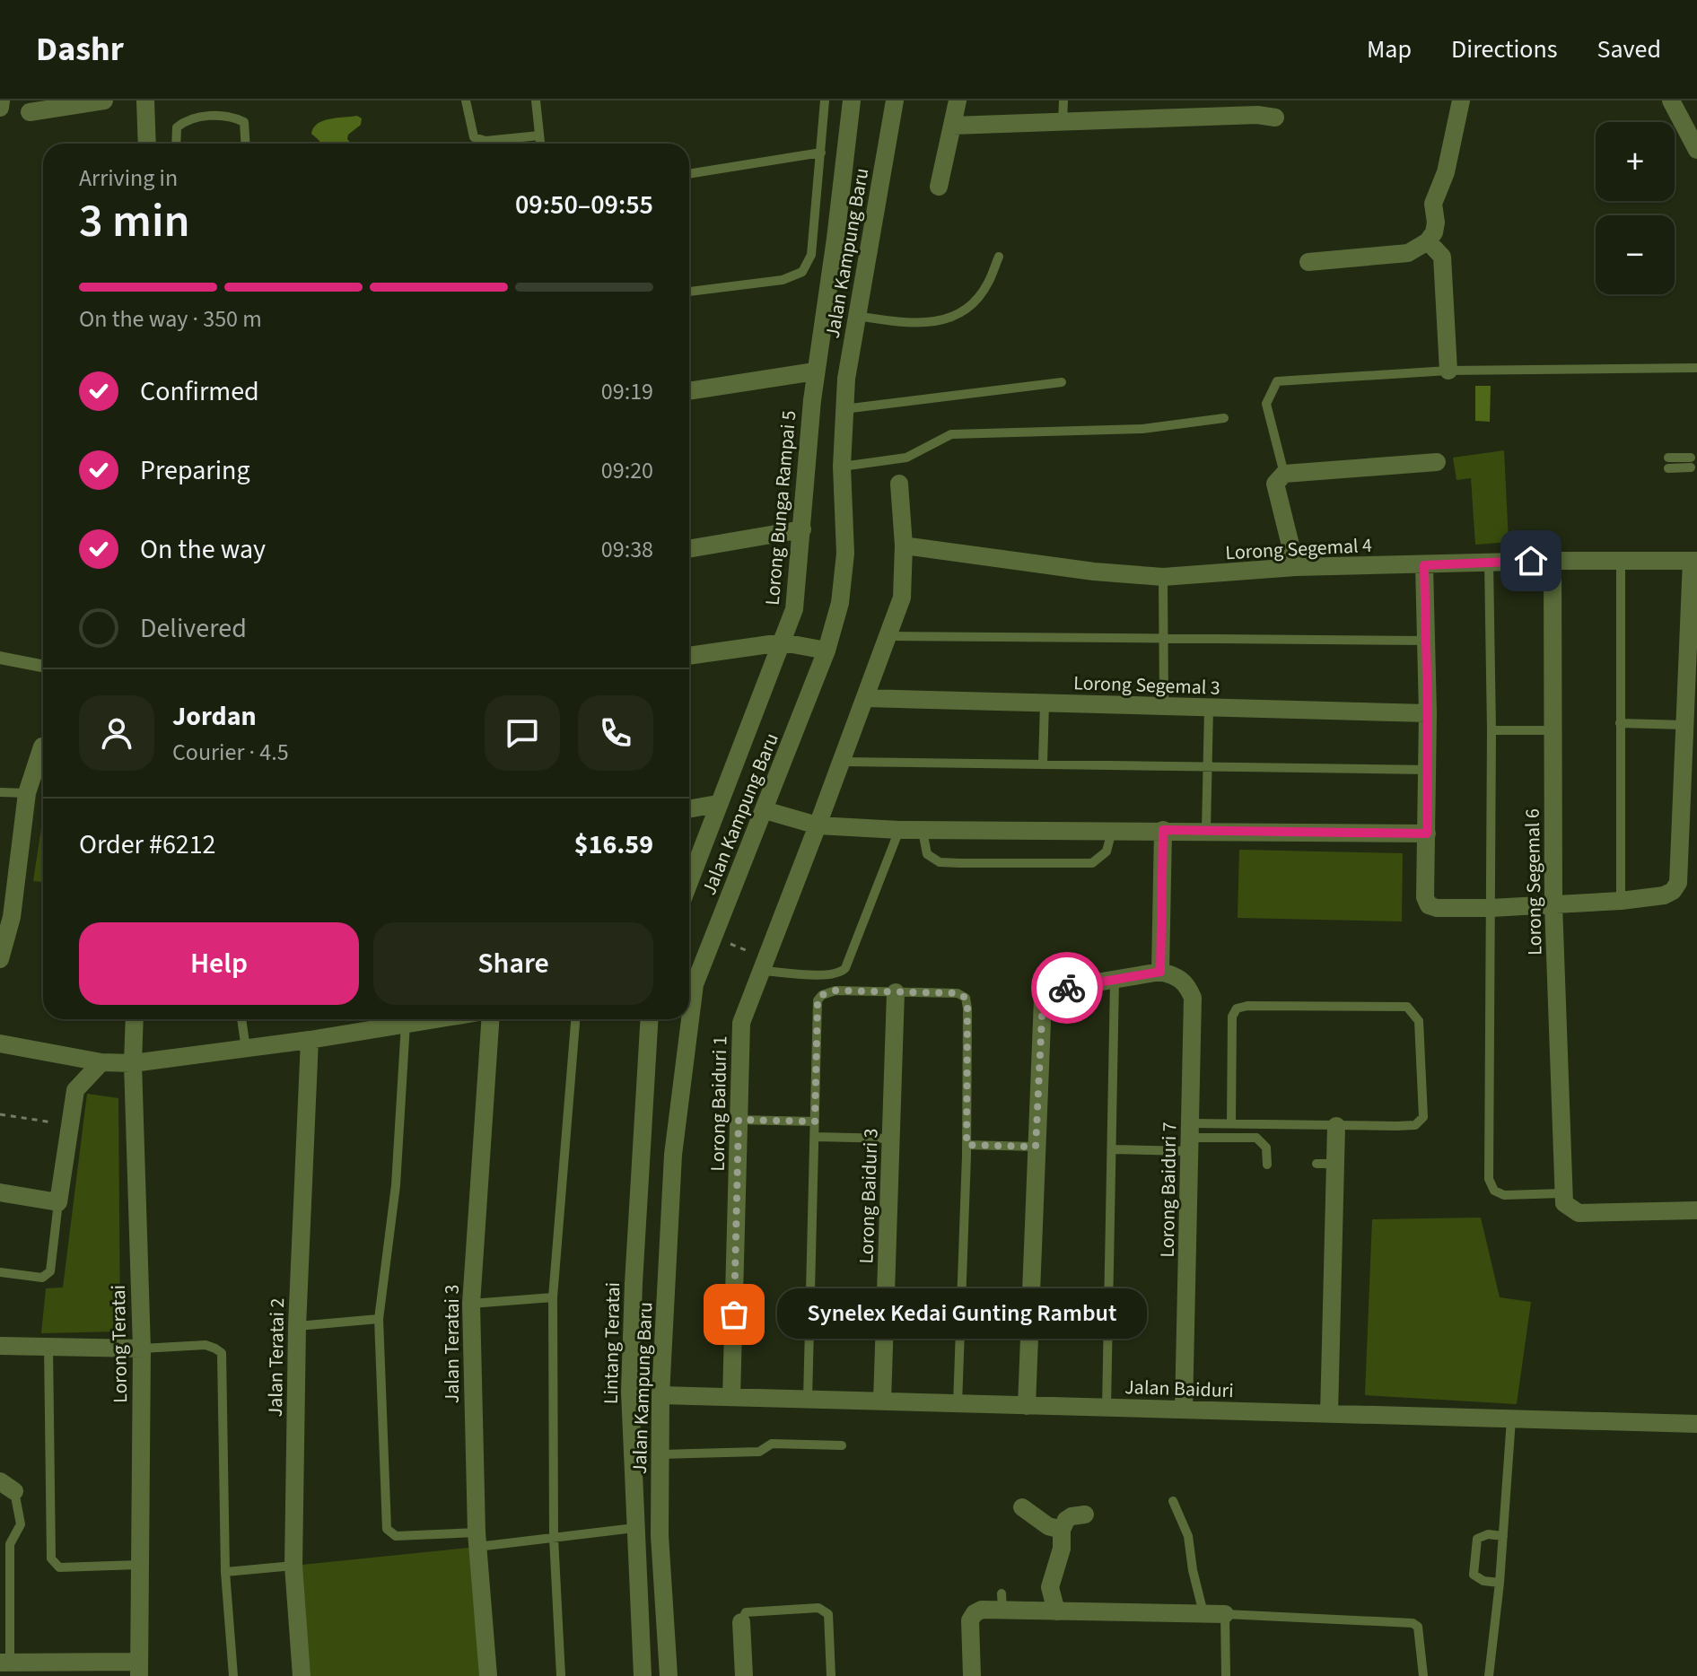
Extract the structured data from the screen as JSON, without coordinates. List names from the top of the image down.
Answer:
{
  "streets": {
    "street": [
      "Jalan Kampung Baru",
      "Lorong Bunga Rampai 5",
      "Lorong Segemal 4",
      "Lorong Segemal 3",
      "Lorong Segemal 6",
      "Lorong Baiduri 1",
      "Lorong Baiduri 7",
      "Lorong Baiduri 3",
      "Lintang Teratai",
      "Lorong Teratai",
      "Jalan Teratai 3",
      "Jalan Teratai 2",
      "Jalan Baiduri"
    ]
  },
  "crossings": [
    ["Jalan Kampung Baru", "Jalan Baiduri"],
    ["Lorong Segemal 4", "Lorong Segemal 6"],
    ["Lorong Baiduri 1", "Jalan Baiduri"],
    ["Lorong Baiduri 7", "Jalan Baiduri"],
    ["Lorong Baiduri 3", "Jalan Baiduri"]
  ],
  "places": ["Synelex Kedai Gunting Rambut"],
  "page": {
    "header": "Dashr",
    "nav": ["Map", "Directions", "Saved"],
    "map_buttons": ["+", "−"],
    "heading": ["3 min", "Arriving in", "09:50–09:55"],
    "panel": [
      "Jordan",
      "Courier · 4.5",
      "Order #6212",
      "$16.59"
    ],
    "bar": "On the way · 350 m",
    "list": [
      ["Confirmed", "09:19"],
      ["Preparing", "09:20"],
      ["On the way", "09:38"],
      "Delivered"
    ],
    "buttons": ["Help", "Share"],
    "bubble": "Synelex Kedai Gunting Rambut"
  }
}
